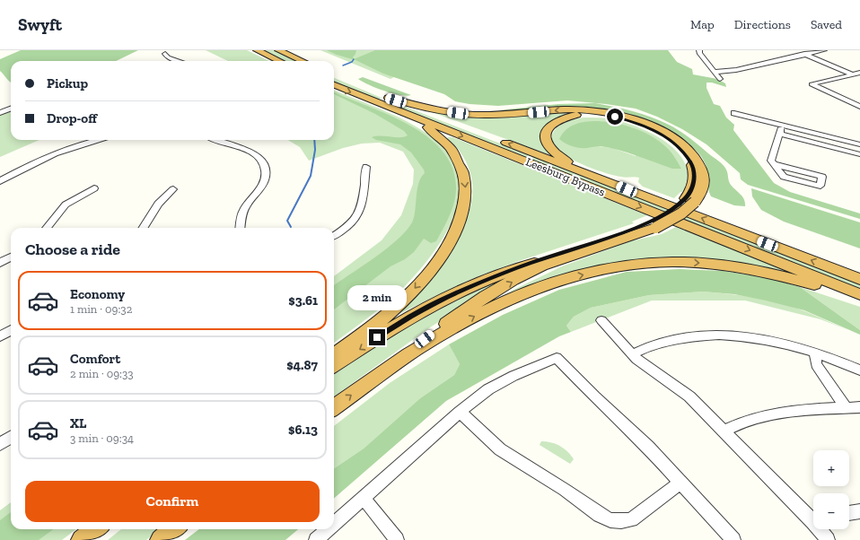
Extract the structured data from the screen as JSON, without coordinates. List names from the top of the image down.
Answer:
{
  "streets": {
    "highway": ["Leesburg Bypass"]
  },
  "page": {
    "header": "Swyft",
    "nav": ["Map", "Directions", "Saved"],
    "banner": ["Pickup", "Drop-off"],
    "heading": "Choose a ride",
    "list": [
      {
        "name": "Economy",
        "note": "1 min · 09:32",
        "value": "$3.61"
      },
      {
        "name": "Comfort",
        "note": "2 min · 09:33",
        "value": "$4.87"
      },
      {
        "name": "XL",
        "note": "3 min · 09:34",
        "value": "$6.13"
      }
    ],
    "bubble": "2 min",
    "map_buttons": ["+", "−"],
    "buttons": "Confirm"
  }
}
